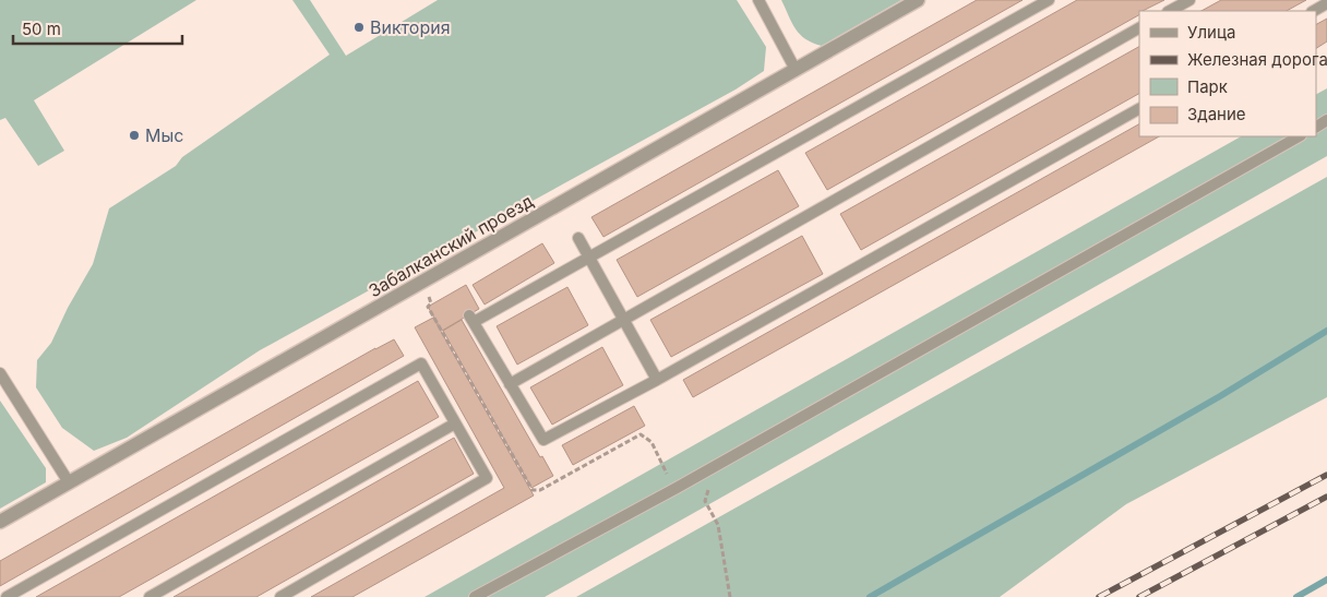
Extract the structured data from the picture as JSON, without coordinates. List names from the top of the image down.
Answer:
{
  "streets": {
    "street": ["Забалканский проезд"]
  },
  "places": ["Виктория", "Мыс"],
  "legend": [
    "Улица",
    "Железная дорога",
    "Парк",
    "Здание"
  ],
  "scale_bar": "50 m"
}
